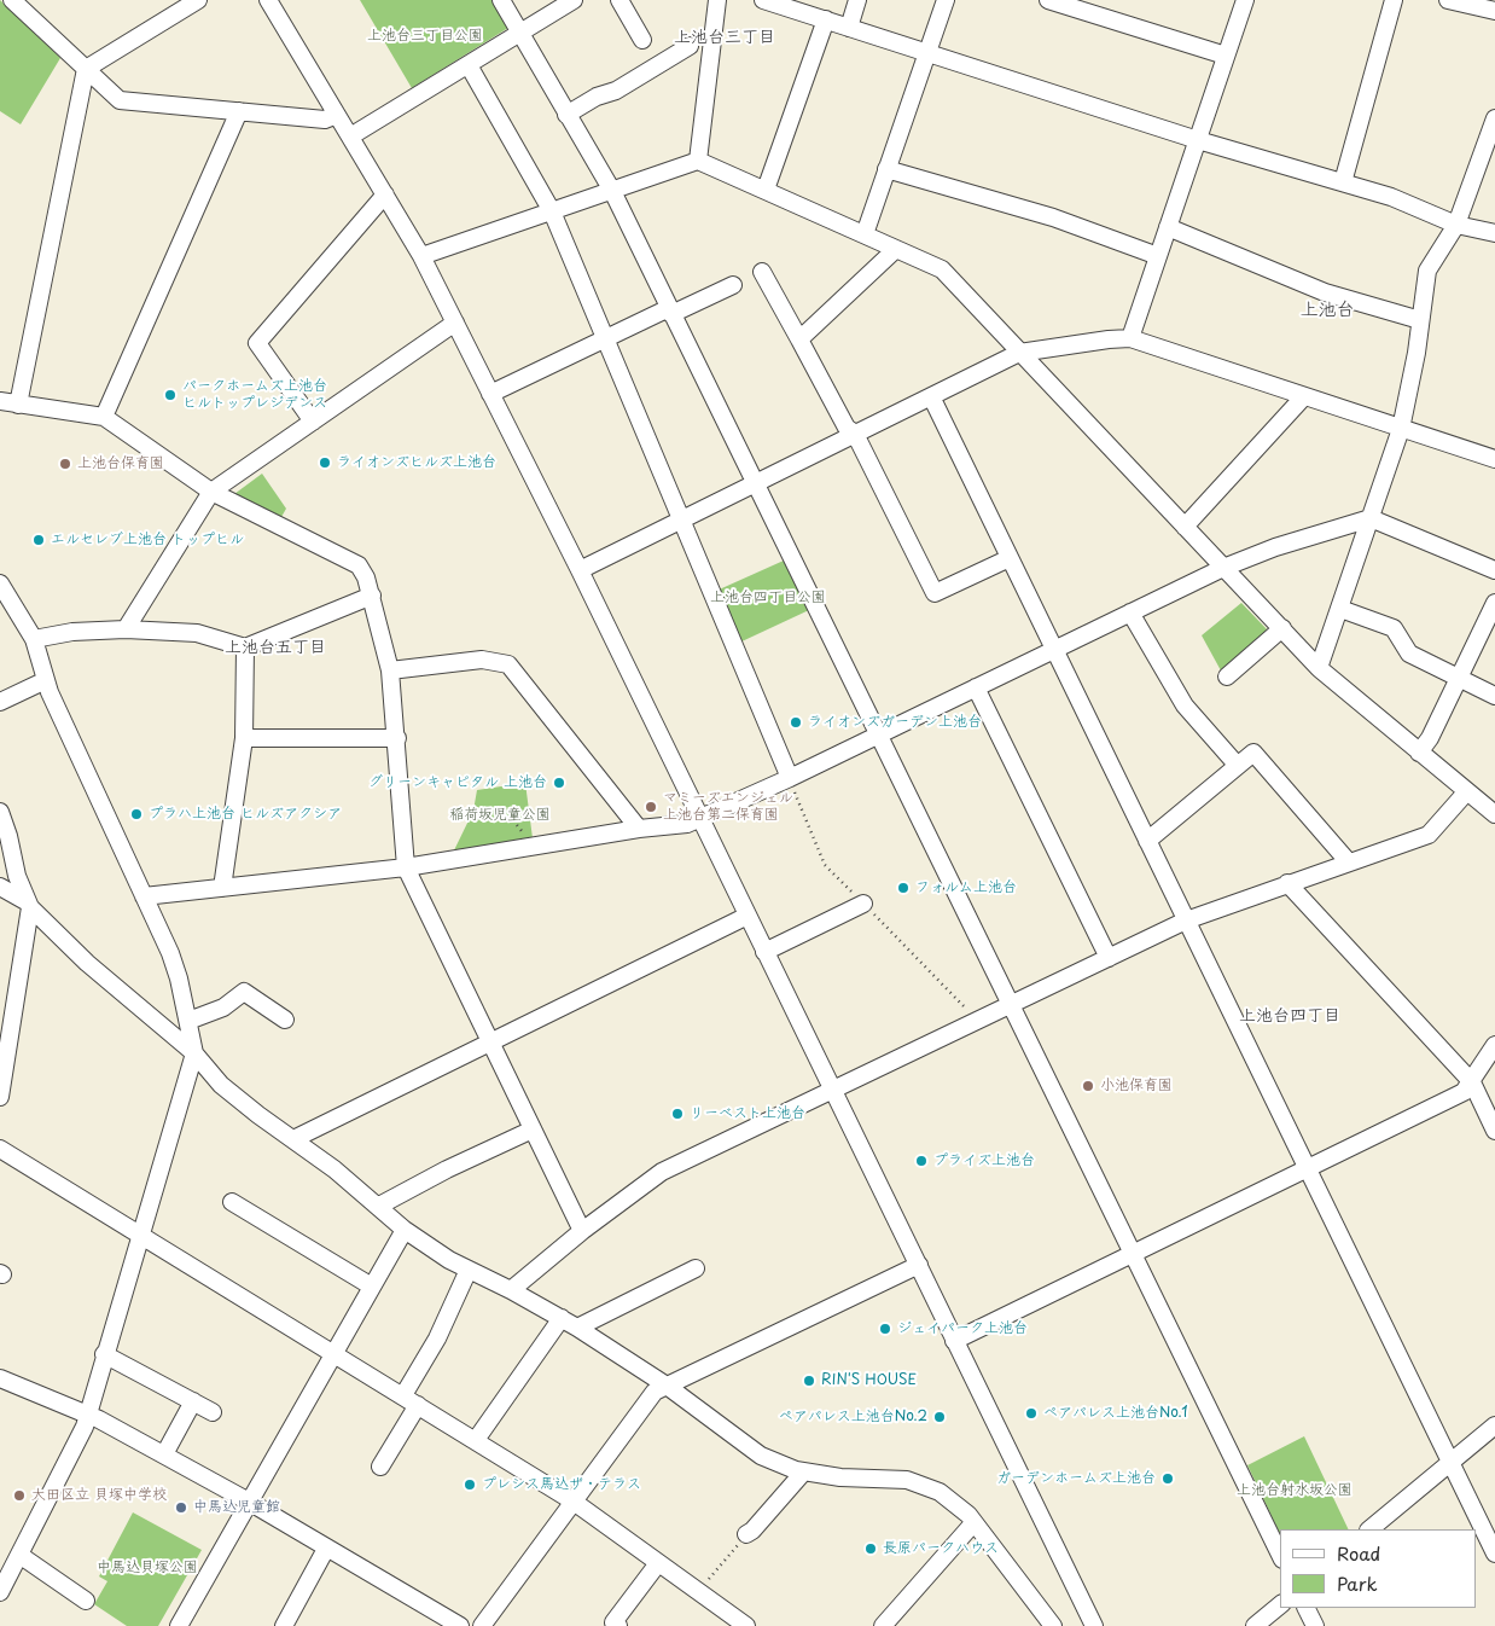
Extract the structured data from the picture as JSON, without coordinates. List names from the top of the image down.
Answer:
{
  "districts": [
    "上池台三丁目",
    "上池台",
    "上池台五丁目",
    "上池台四丁目"
  ],
  "parks": [
    "上池台三丁目公園",
    "上池台四丁目公園",
    "稲荷坂児童公園",
    "上池台射水坂公園",
    "中馬込貝塚公園"
  ],
  "places": [
    "パークホームズ上池台 ヒルトップレジデンス",
    "ライオンズヒルズ上池台",
    "上池台保育園",
    "エルセレブ上池台 トップヒル",
    "ライオンズガーデン上池台",
    "グリーンキャピタル 上池台",
    "マミーズエンジェル 上池台第二保育園",
    "プラハ上池台 ヒルズアクシア",
    "フォルム上池台",
    "小池保育園",
    "リーベスト上池台",
    "プライズ上池台",
    "ジェイパーク上池台",
    "RIN'S HOUSE",
    "ペアパレス上池台No.1",
    "ペアパレス上池台No.2",
    "ガーデンホームズ上池台",
    "プレシス馬込ザ・テラス",
    "大田区立 貝塚中学校",
    "中馬込児童館",
    "長原パークハウス"
  ],
  "legend": ["Road", "Park"]
}
